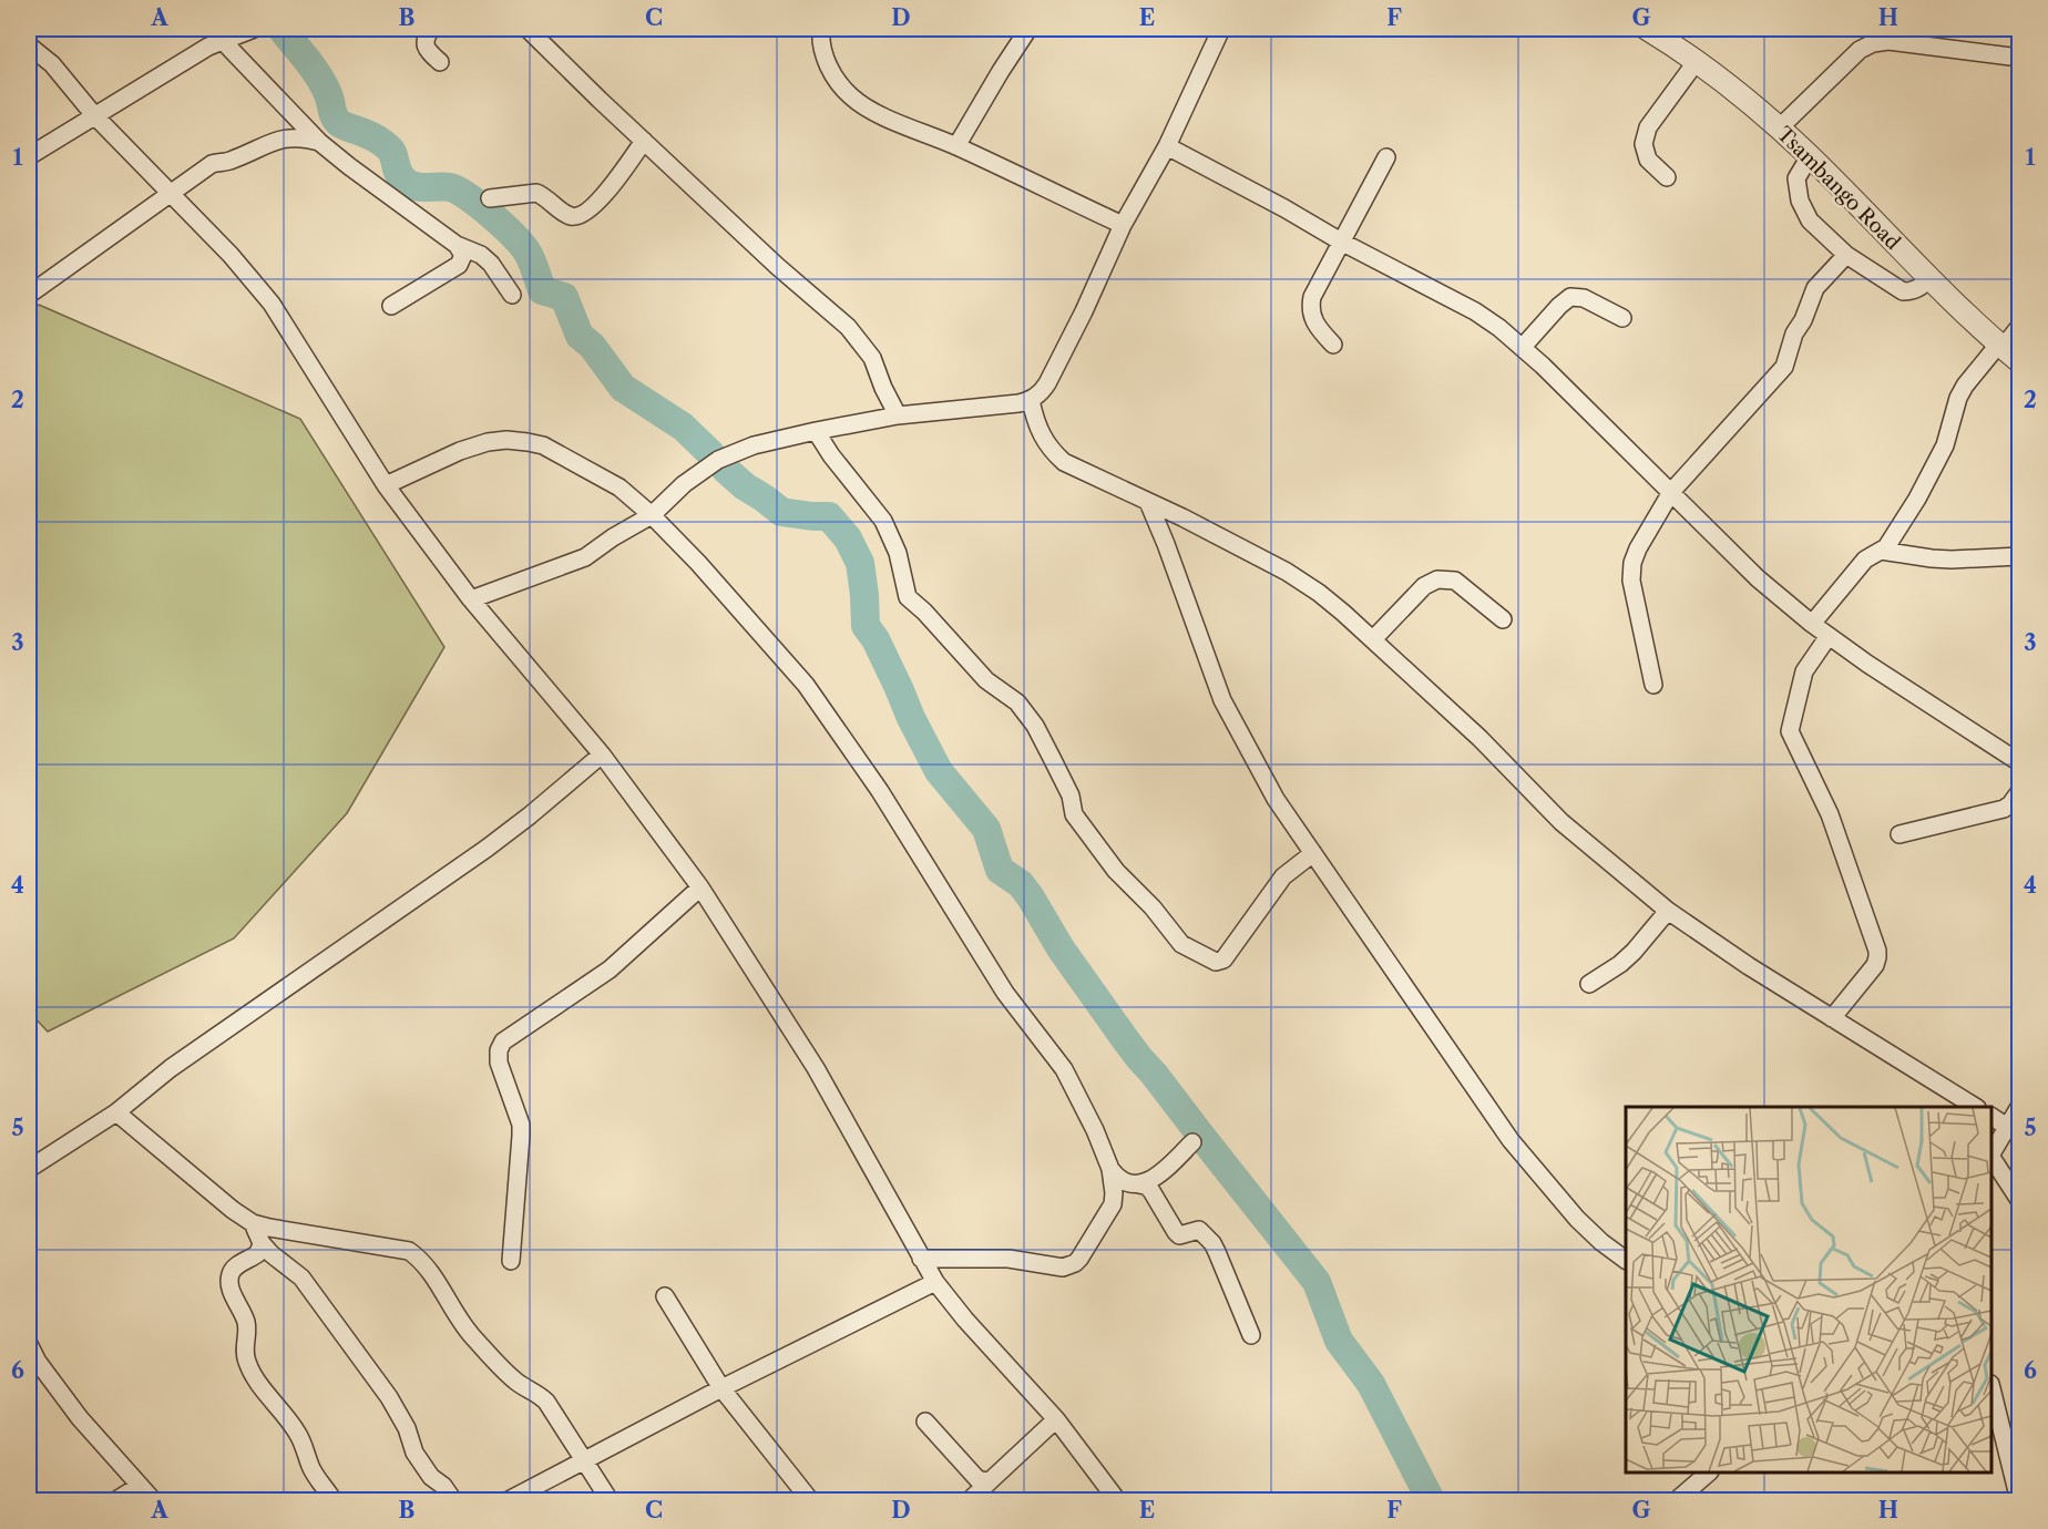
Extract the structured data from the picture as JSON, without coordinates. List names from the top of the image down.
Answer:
{
  "streets": {
    "street": ["Tsambango Road"]
  },
  "grid": {
    "columns": [
      "A",
      "B",
      "C",
      "D",
      "E",
      "F",
      "G",
      "H"
    ],
    "rows": [
      "1",
      "2",
      "3",
      "4",
      "5",
      "6"
    ]
  }
}
